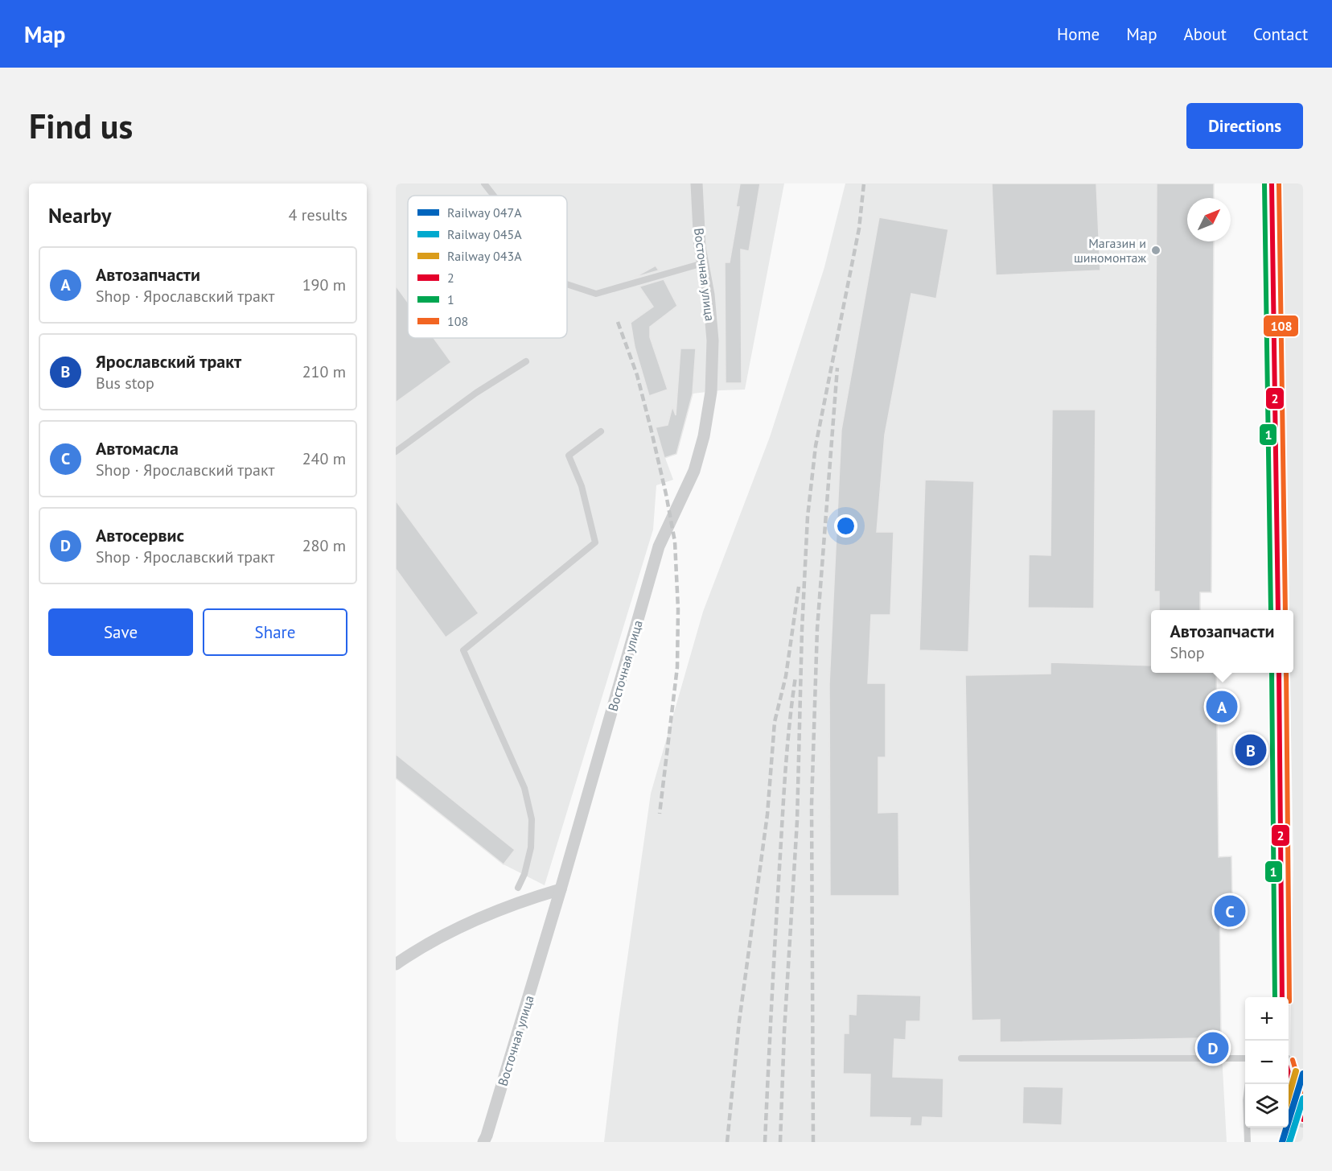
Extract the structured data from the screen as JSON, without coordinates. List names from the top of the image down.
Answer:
{
  "streets": {
    "street": ["Восточная улица"]
  },
  "places": ["Магазин и шиномонтаж"],
  "lines": [
    "transit line 2",
    "transit line 1",
    "transit line 108",
    "rail line 043А",
    "rail line 047А",
    "rail line 045А"
  ],
  "legend": [
    "Railway 047А",
    "Railway 045А",
    "Railway 043А",
    "2",
    "1",
    "108"
  ],
  "north": "top right",
  "page": {
    "header": "Map",
    "nav": [
      "Home",
      "Map",
      "About",
      "Contact"
    ],
    "buttons": [
      "Directions",
      ["Save", "Share"]
    ],
    "title": "Find us",
    "heading": ["Nearby", "4 results"],
    "list": [
      {
        "mark": "A",
        "name": "Автозапчасти",
        "note": "Shop · Ярославский тракт",
        "value": "190 m"
      },
      {
        "mark": "B",
        "name": "Ярославский тракт",
        "note": "Bus stop",
        "value": "210 m"
      },
      {
        "mark": "C",
        "name": "Автомасла",
        "note": "Shop · Ярославский тракт",
        "value": "240 m"
      },
      {
        "mark": "D",
        "name": "Автосервис",
        "note": "Shop · Ярославский тракт",
        "value": "280 m"
      }
    ],
    "popup": ["Автозапчасти", "Shop"],
    "pins": [
      "A",
      "B",
      "C",
      "D"
    ],
    "map_buttons": ["+", "−"]
  }
}
